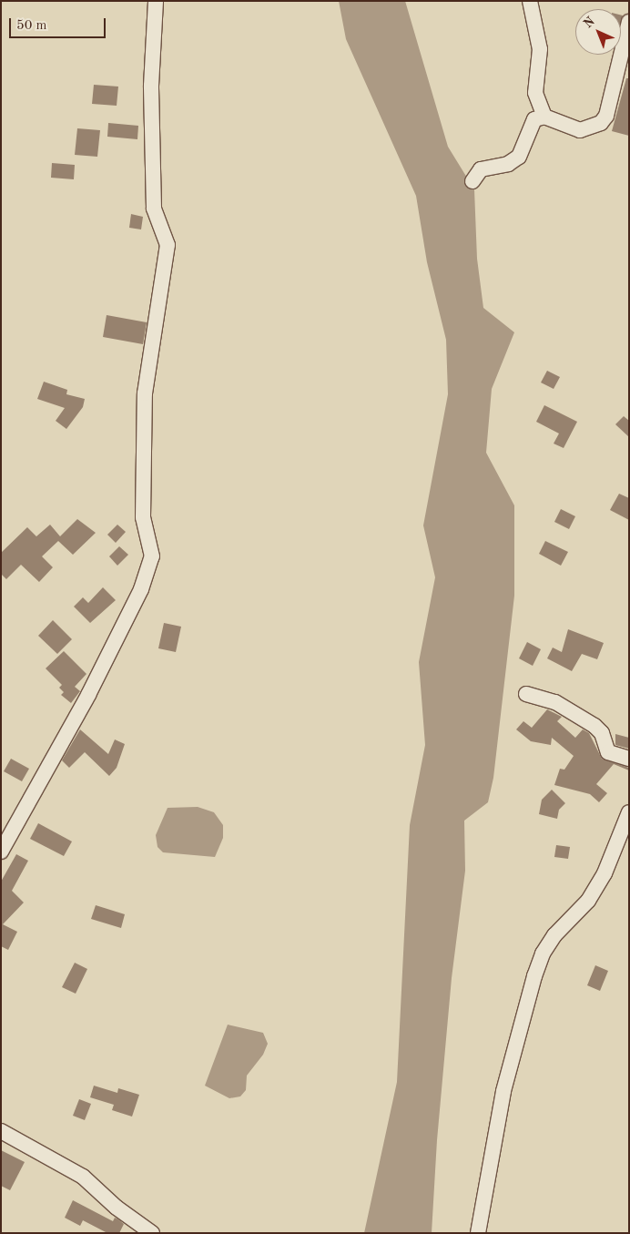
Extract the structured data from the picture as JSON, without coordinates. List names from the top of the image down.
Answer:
{
  "scale_bar": "50 m",
  "north": "top left"
}
